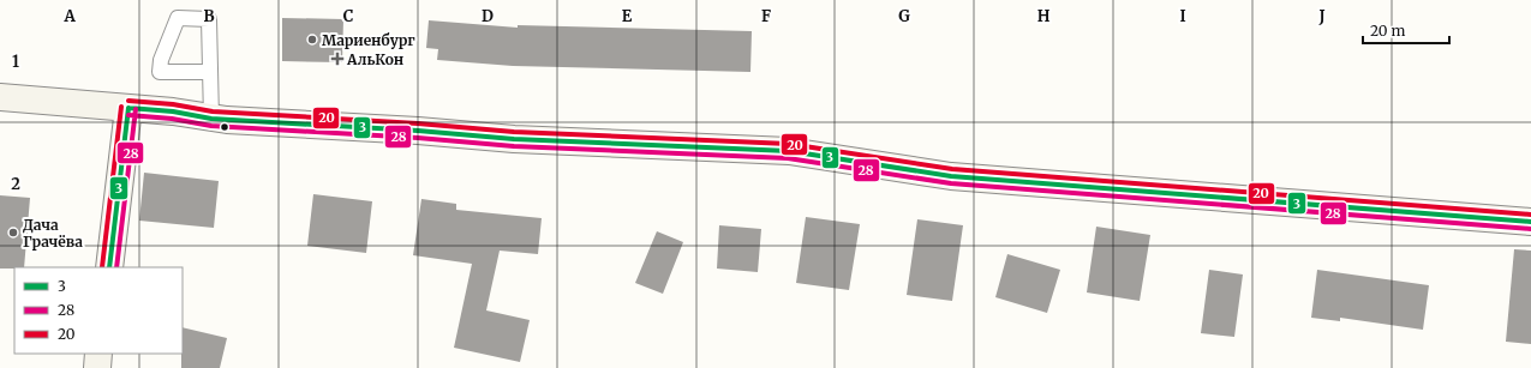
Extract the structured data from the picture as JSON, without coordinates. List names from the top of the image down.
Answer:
{
  "places": {
    "other": ["Мариенбург", "Дача Грачёва"],
    "health": ["АльКон"]
  },
  "lines": ["transit line 20", "transit line 3", "transit line 28"],
  "legend": ["3", "28", "20"],
  "scale_bar": "20 m",
  "grid": {
    "columns": [
      "A",
      "B",
      "C",
      "D",
      "E",
      "F",
      "G",
      "H",
      "I",
      "J"
    ],
    "rows": ["1", "2"]
  }
}
